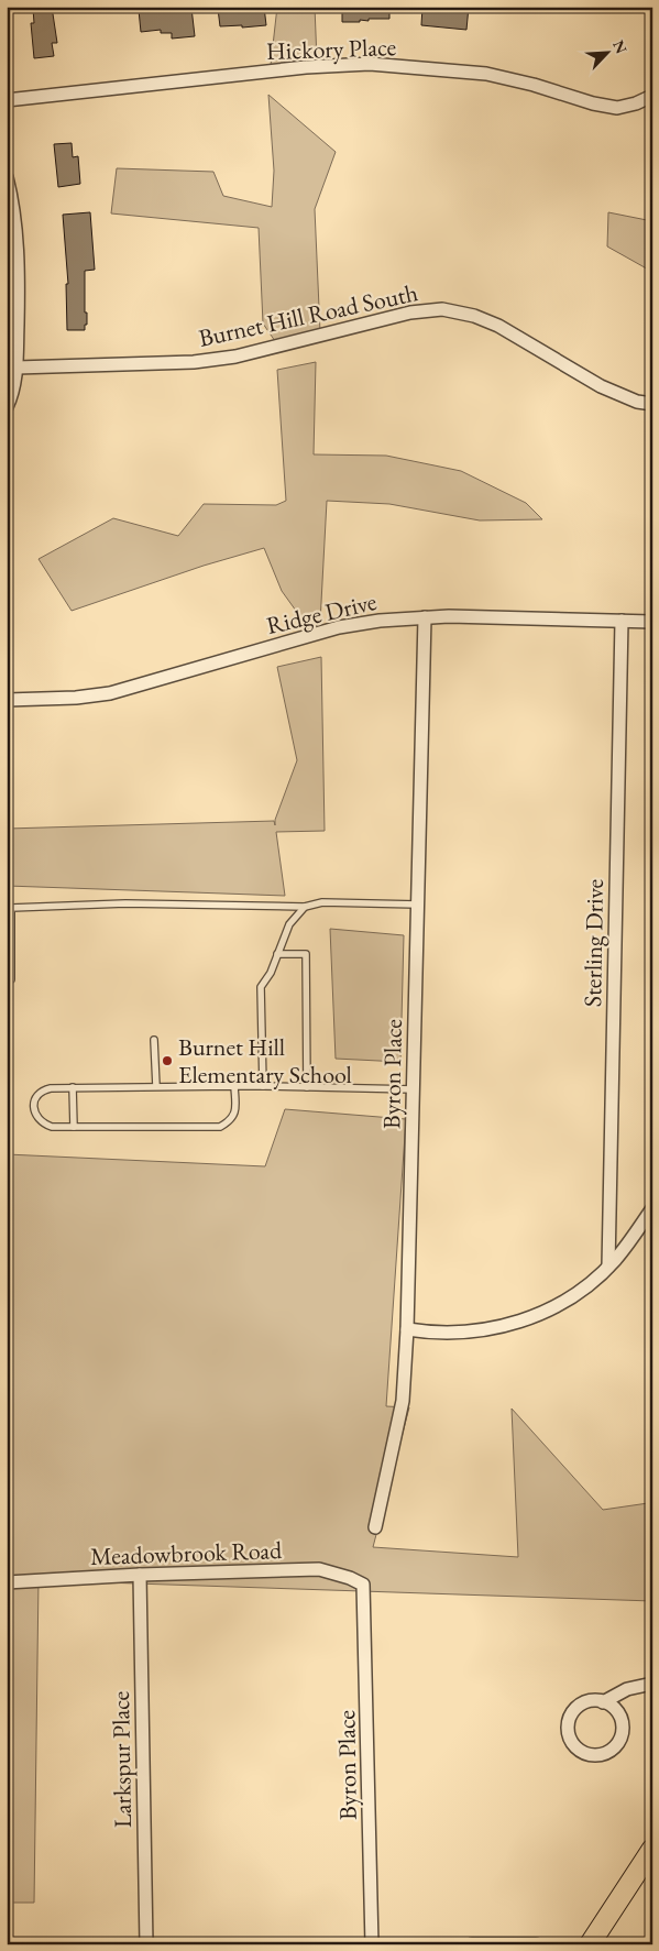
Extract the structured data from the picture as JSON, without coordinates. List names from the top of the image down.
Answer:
{
  "streets": {
    "street": [
      "Hickory Place",
      "Burnet Hill Road South",
      "Ridge Drive",
      "Sterling Drive",
      "Byron Place",
      "Meadowbrook Road",
      "Larkspur Place"
    ]
  },
  "crossings": [
    ["Ridge Drive", "Sterling Drive"],
    ["Ridge Drive", "Byron Place"],
    ["Byron Place", "Meadowbrook Road"],
    ["Meadowbrook Road", "Larkspur Place"]
  ],
  "places": ["Burnet Hill Elementary School"],
  "north": "top right"
}
